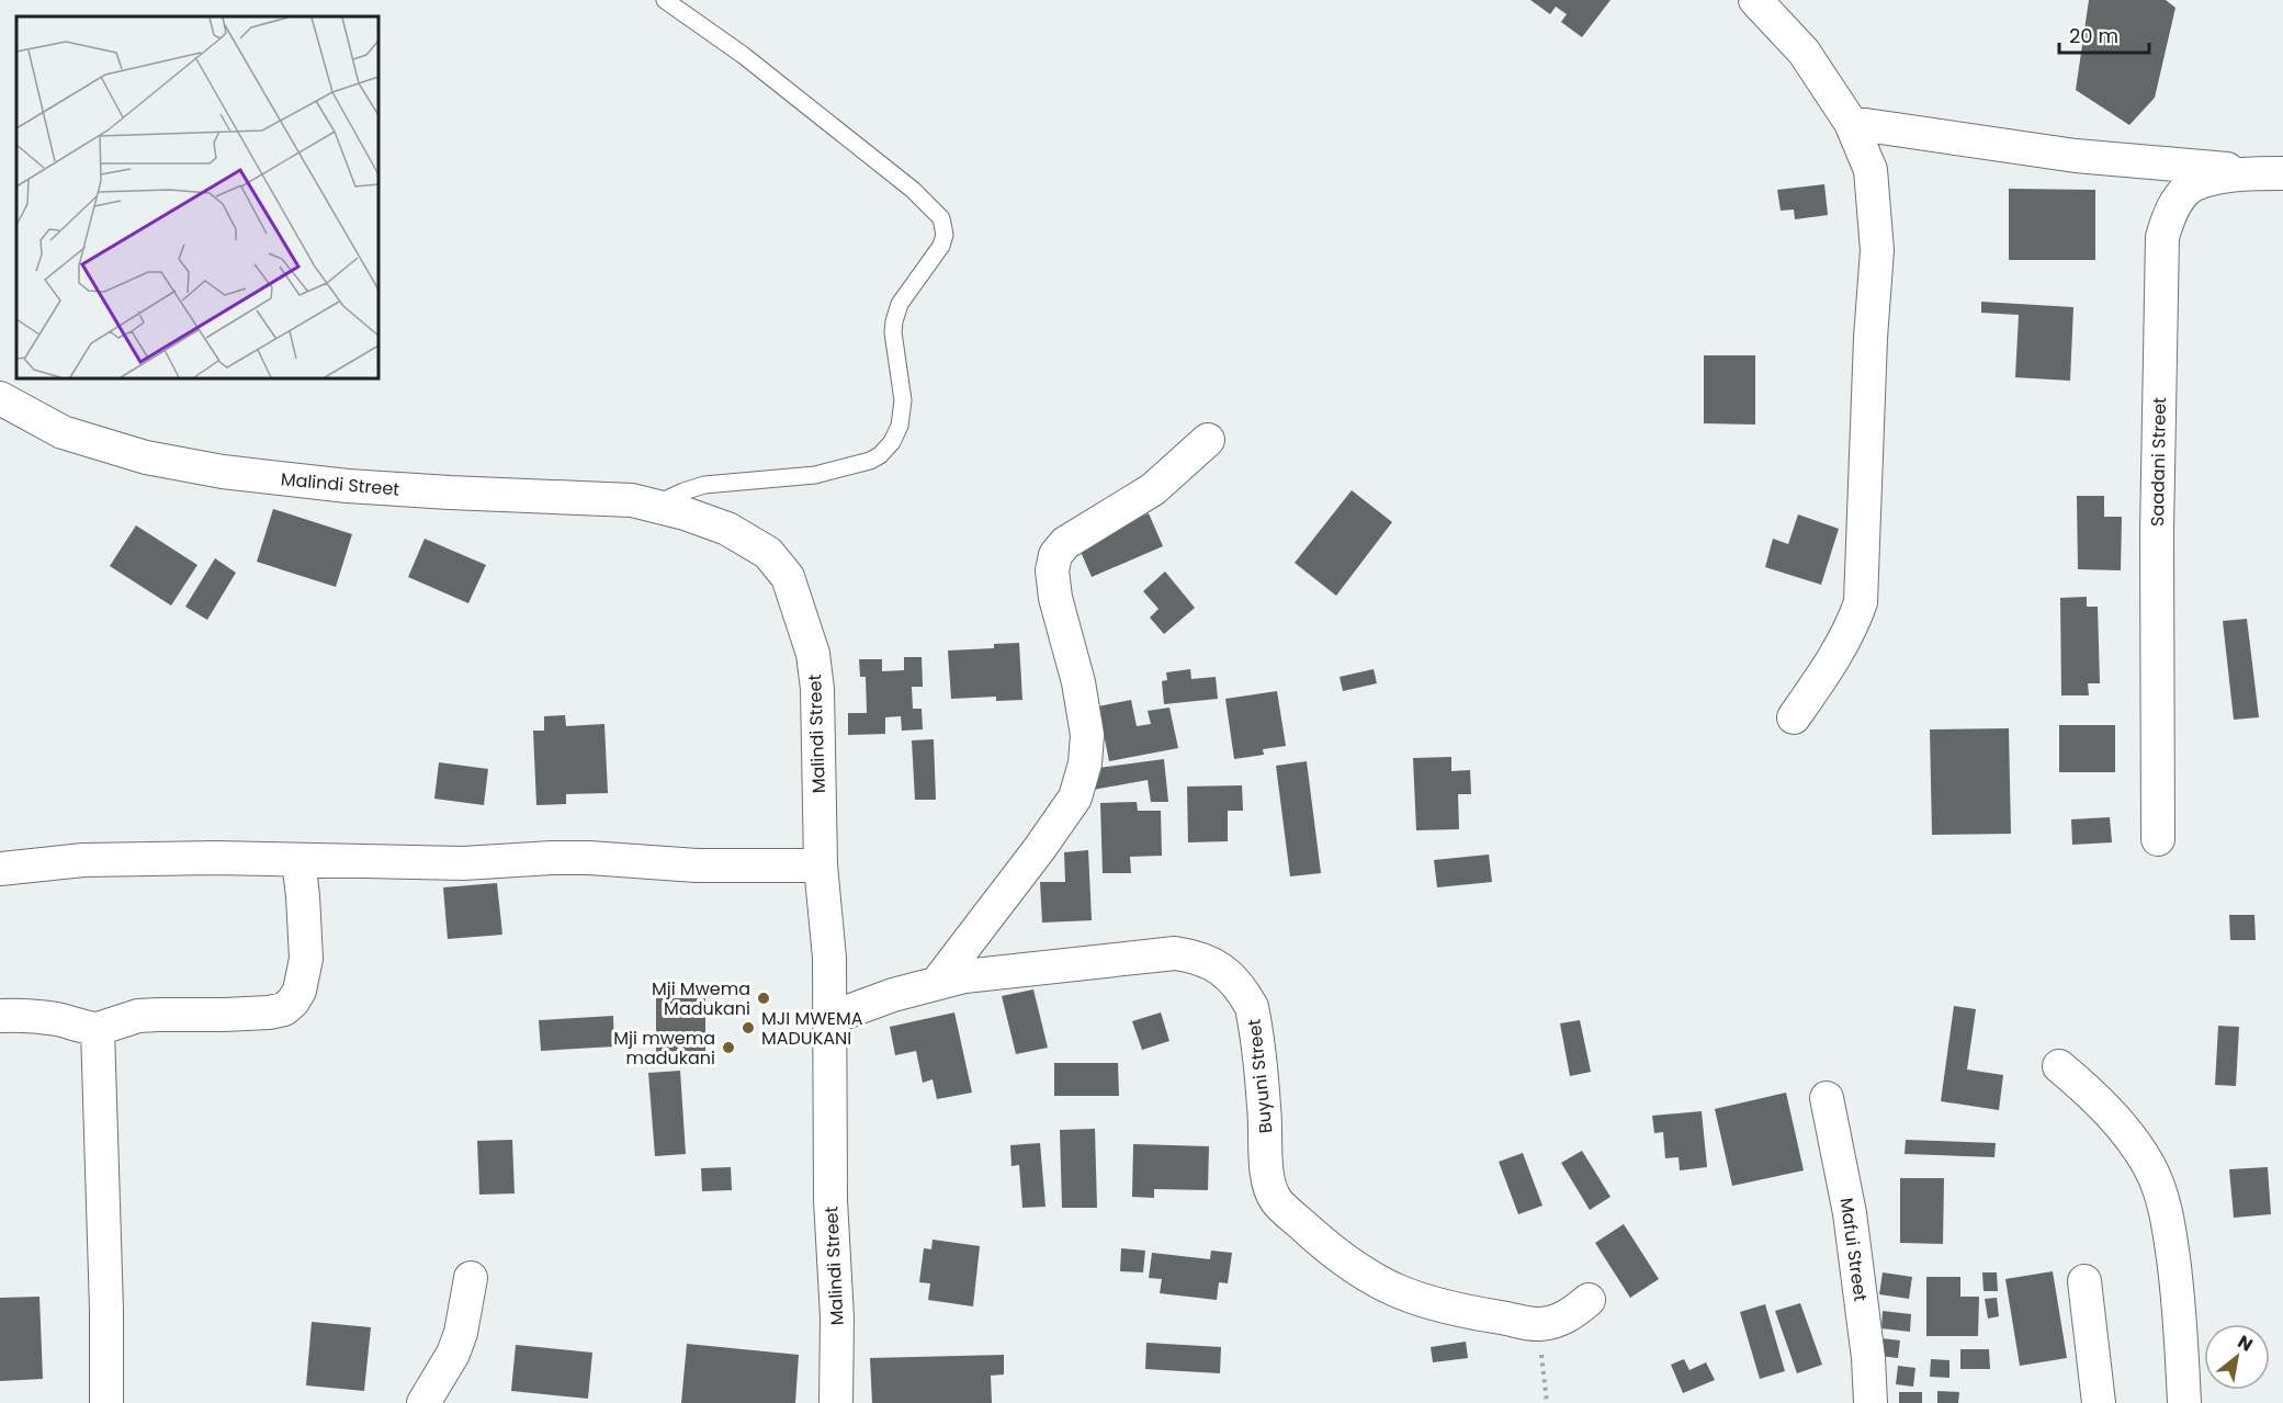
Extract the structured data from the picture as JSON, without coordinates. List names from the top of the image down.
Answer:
{
  "streets": {
    "street": [
      "Saadani Street",
      "Malindi Street",
      "Buyuni Street",
      "Mafui Street"
    ]
  },
  "crossings": [
    ["Malindi Street", "Buyuni Street"]
  ],
  "places": ["Mji Mwema Madukani", "MJI MWEMA MADUKANI", "Mji mwema madukani"],
  "scale_bar": "20 m",
  "north": "top right"
}
